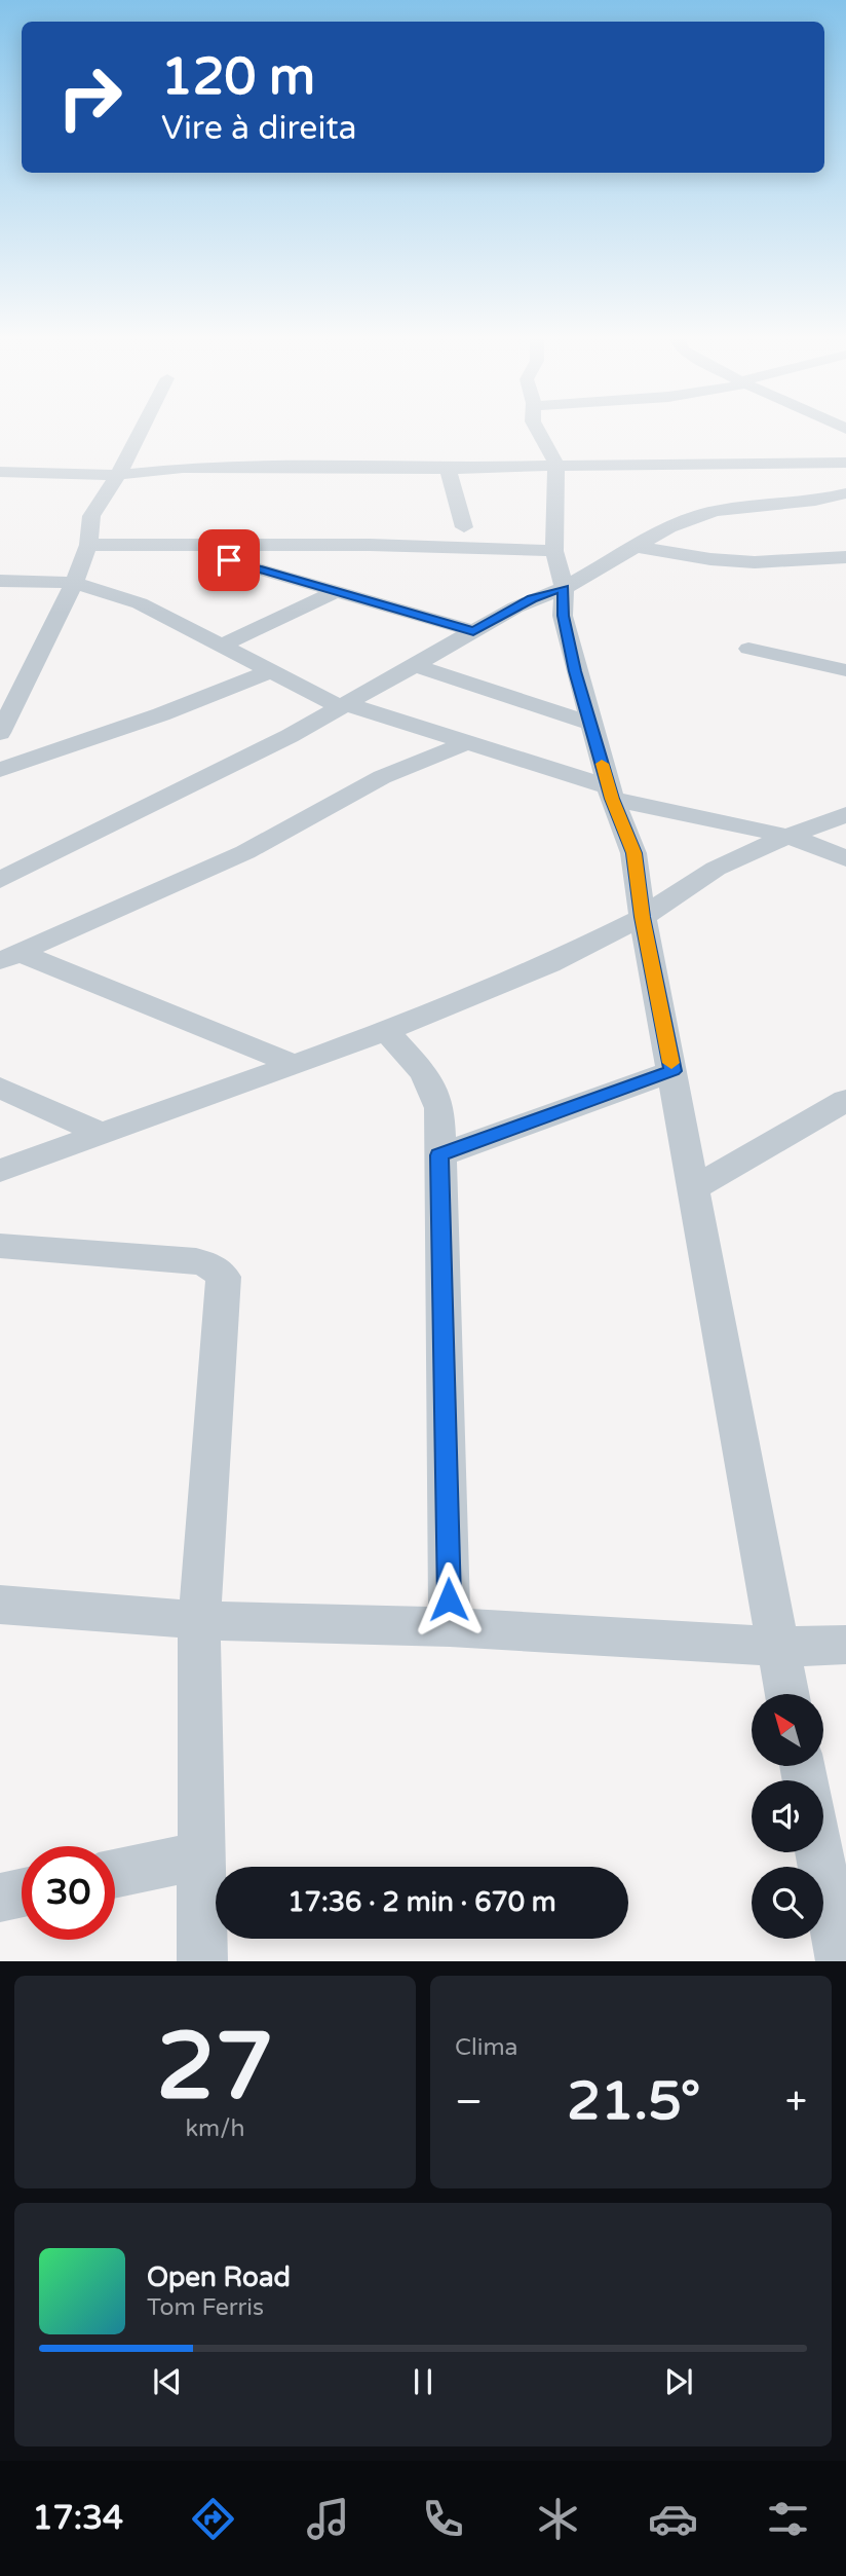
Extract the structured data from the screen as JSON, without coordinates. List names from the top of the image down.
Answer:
{
  "north": "top left",
  "page": {
    "turn": ["120 m", "Vire à direita"],
    "limit": "30",
    "trip": "17:36 · 2 min · 670 m",
    "tile": [
      ["27", "km/h"],
      "Clima"
    ],
    "heat": ["−", "21.5°", "+"],
    "song": ["Open Road", "Tom Ferris"],
    "tabs": "17:34"
  }
}
